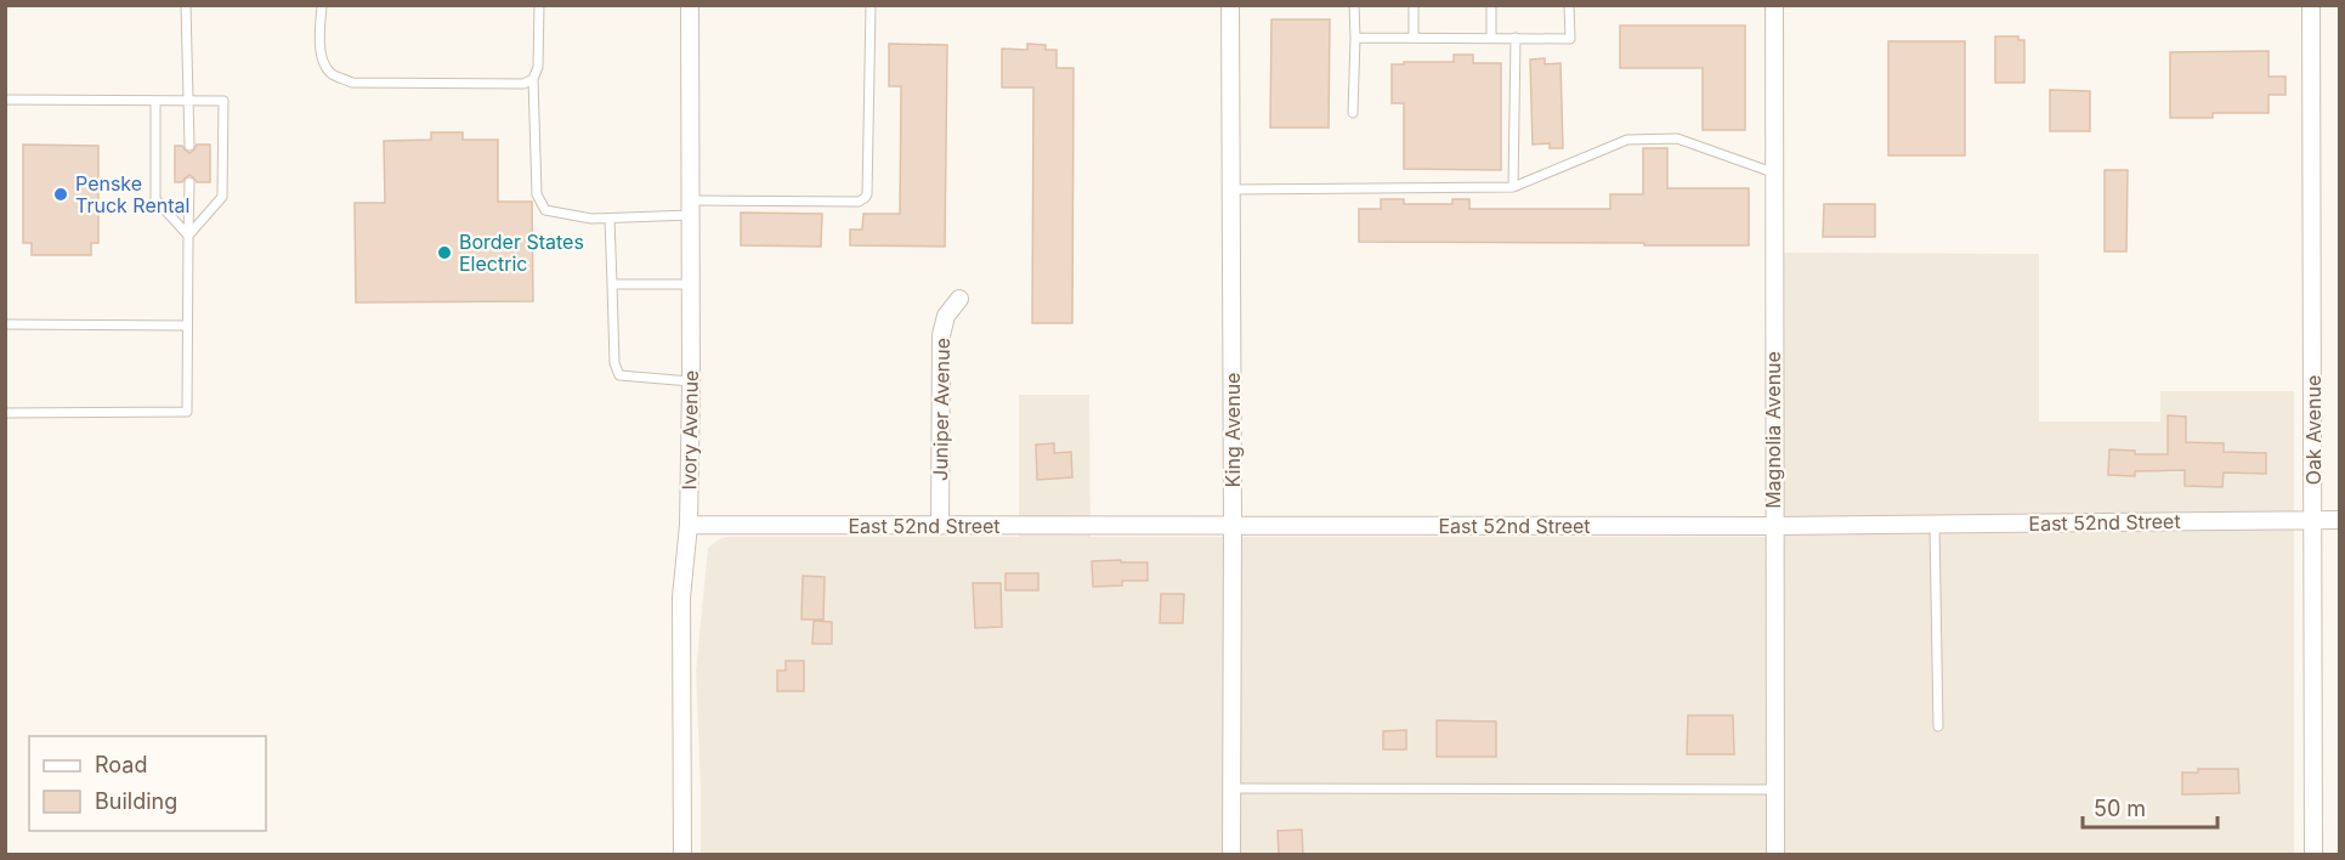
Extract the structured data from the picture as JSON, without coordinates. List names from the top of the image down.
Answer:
{
  "streets": {
    "street": [
      "Juniper Avenue",
      "Ivory Avenue",
      "King Avenue",
      "Magnolia Avenue",
      "Oak Avenue",
      "East 52nd Street"
    ]
  },
  "crossings": [
    ["Juniper Avenue", "East 52nd Street"],
    ["Ivory Avenue", "East 52nd Street"],
    ["King Avenue", "East 52nd Street"],
    ["Magnolia Avenue", "East 52nd Street"],
    ["Oak Avenue", "East 52nd Street"]
  ],
  "places": ["Penske Truck Rental", "Border States Electric"],
  "legend": ["Road", "Building"],
  "scale_bar": "50 m"
}
